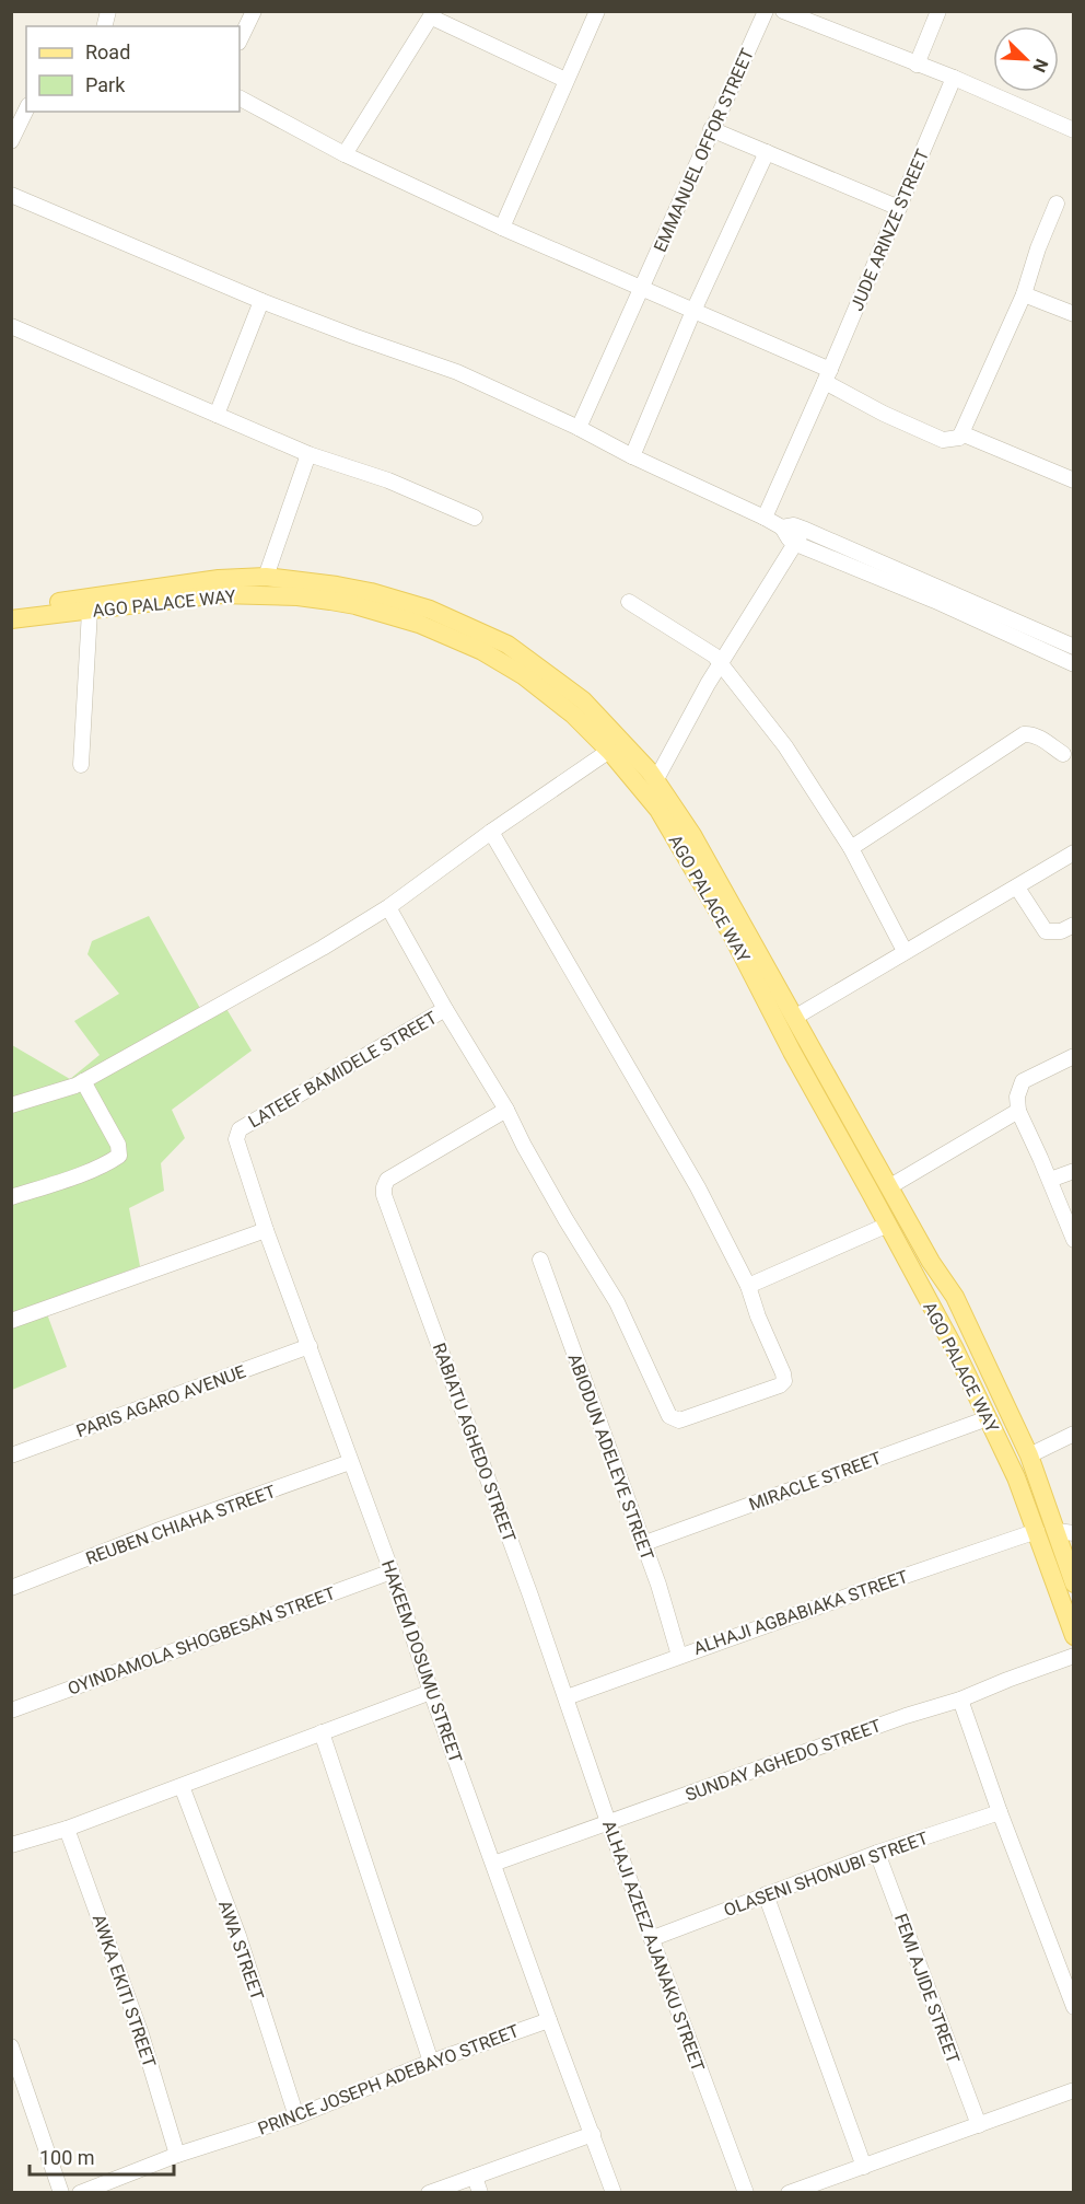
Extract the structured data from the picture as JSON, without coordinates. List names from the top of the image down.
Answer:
{
  "streets": {
    "main road": ["AGO PALACE WAY"],
    "street": [
      "EMMANUEL OFFOR STREET",
      "JUDE ARINZE STREET",
      "LATEEF BAMIDELE STREET",
      "PARIS AGARO AVENUE",
      "RABIATU AGHEDO STREET",
      "ABIODUN ADELEYE STREET",
      "MIRACLE STREET",
      "REUBEN CHIAHA STREET",
      "ALHAJI AGBABIAKA STREET",
      "OYINDAMOLA SHOGBESAN STREET",
      "HAKEEM DOSUMU STREET",
      "SUNDAY AGHEDO STREET",
      "OLASENI SHONUBI STREET",
      "ALHAJI AZEEZ AJANAKU STREET",
      "AWA STREET",
      "FEMI AJIDE STREET",
      "AWKA EKITI STREET",
      "PRINCE JOSEPH ADEBAYO STREET"
    ]
  },
  "crossings": [
    ["AGO PALACE WAY", "MIRACLE STREET"],
    ["AGO PALACE WAY", "ALHAJI AGBABIAKA STREET"],
    ["LATEEF BAMIDELE STREET", "HAKEEM DOSUMU STREET"],
    ["PARIS AGARO AVENUE", "HAKEEM DOSUMU STREET"],
    ["RABIATU AGHEDO STREET", "ALHAJI AGBABIAKA STREET"],
    ["RABIATU AGHEDO STREET", "ALHAJI AZEEZ AJANAKU STREET"],
    ["ABIODUN ADELEYE STREET", "MIRACLE STREET"],
    ["ABIODUN ADELEYE STREET", "ALHAJI AGBABIAKA STREET"],
    ["REUBEN CHIAHA STREET", "HAKEEM DOSUMU STREET"],
    ["ALHAJI AGBABIAKA STREET", "ALHAJI AZEEZ AJANAKU STREET"],
    ["OYINDAMOLA SHOGBESAN STREET", "HAKEEM DOSUMU STREET"],
    ["HAKEEM DOSUMU STREET", "SUNDAY AGHEDO STREET"],
    ["HAKEEM DOSUMU STREET", "PRINCE JOSEPH ADEBAYO STREET"],
    ["SUNDAY AGHEDO STREET", "ALHAJI AZEEZ AJANAKU STREET"],
    ["OLASENI SHONUBI STREET", "ALHAJI AZEEZ AJANAKU STREET"],
    ["OLASENI SHONUBI STREET", "FEMI AJIDE STREET"],
    ["AWA STREET", "PRINCE JOSEPH ADEBAYO STREET"],
    ["AWKA EKITI STREET", "PRINCE JOSEPH ADEBAYO STREET"]
  ],
  "legend": ["Road", "Park"],
  "scale_bar": "100 m",
  "north": "bottom right"
}
